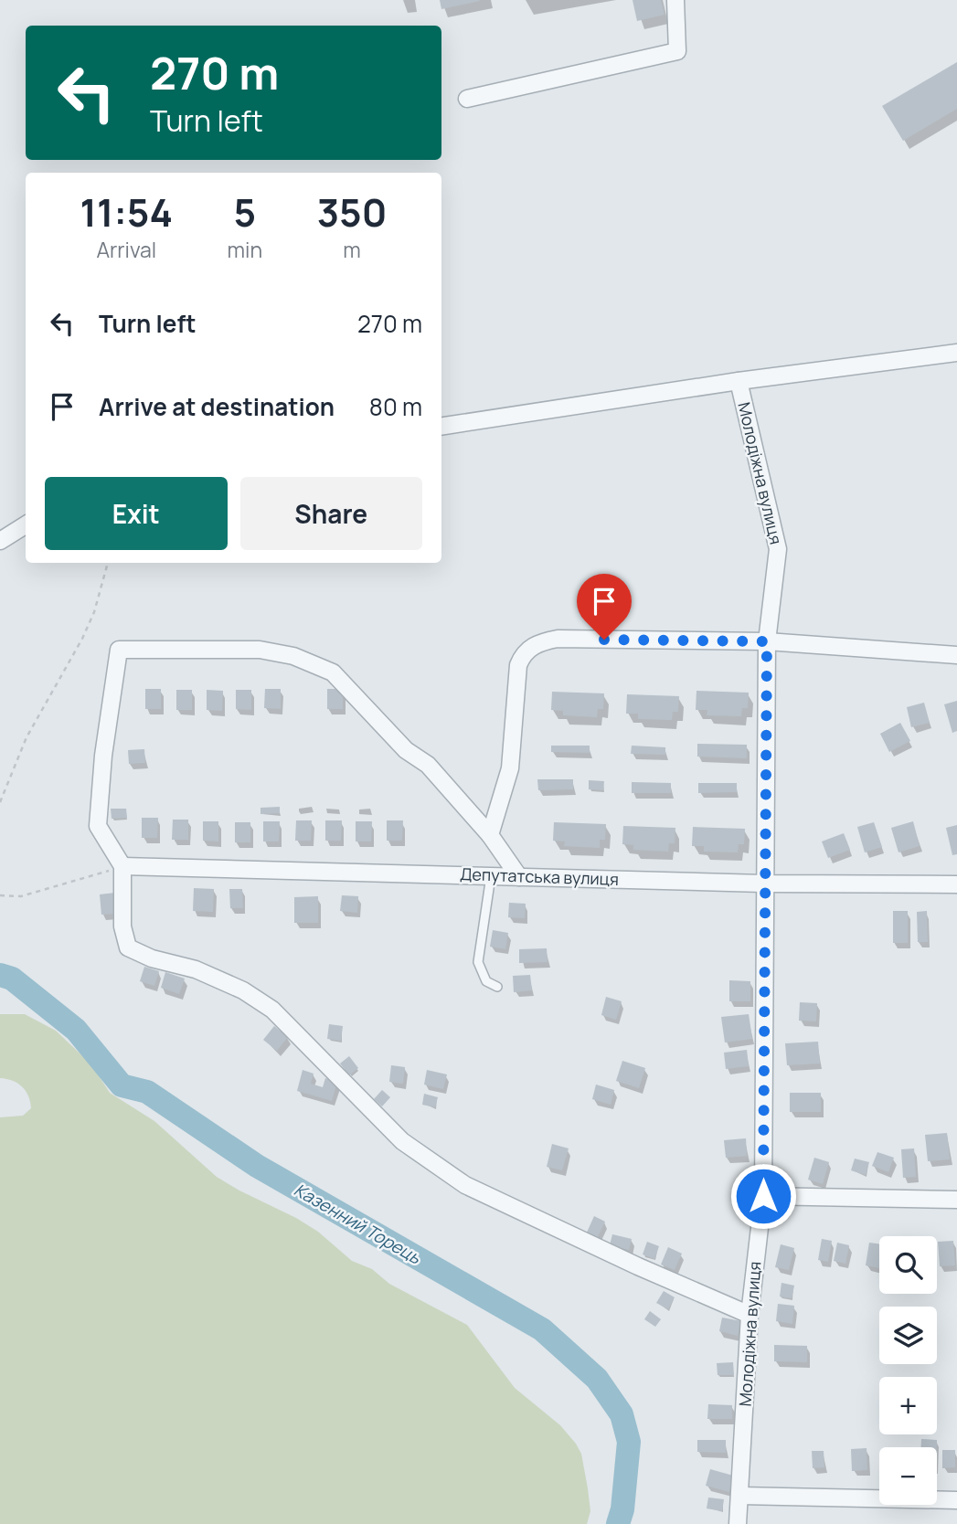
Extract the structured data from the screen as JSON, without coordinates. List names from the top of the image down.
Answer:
{
  "streets": {
    "street": ["Молодіжна вулиця", "Депутатська вулиця"]
  },
  "crossings": [
    ["Молодіжна вулиця", "Депутатська вулиця"]
  ],
  "water": ["Казенний Торець"],
  "page": {
    "turn": ["270 m", "Turn left"],
    "eta": [
      "11:54",
      "Arrival",
      "5",
      "min",
      "350",
      "m"
    ],
    "list": [
      {
        "name": "Turn left",
        "value": "270 m"
      },
      {
        "name": "Arrive at destination",
        "value": "80 m"
      }
    ],
    "buttons": ["Exit", "Share"],
    "map_buttons": ["+", "−"]
  }
}
